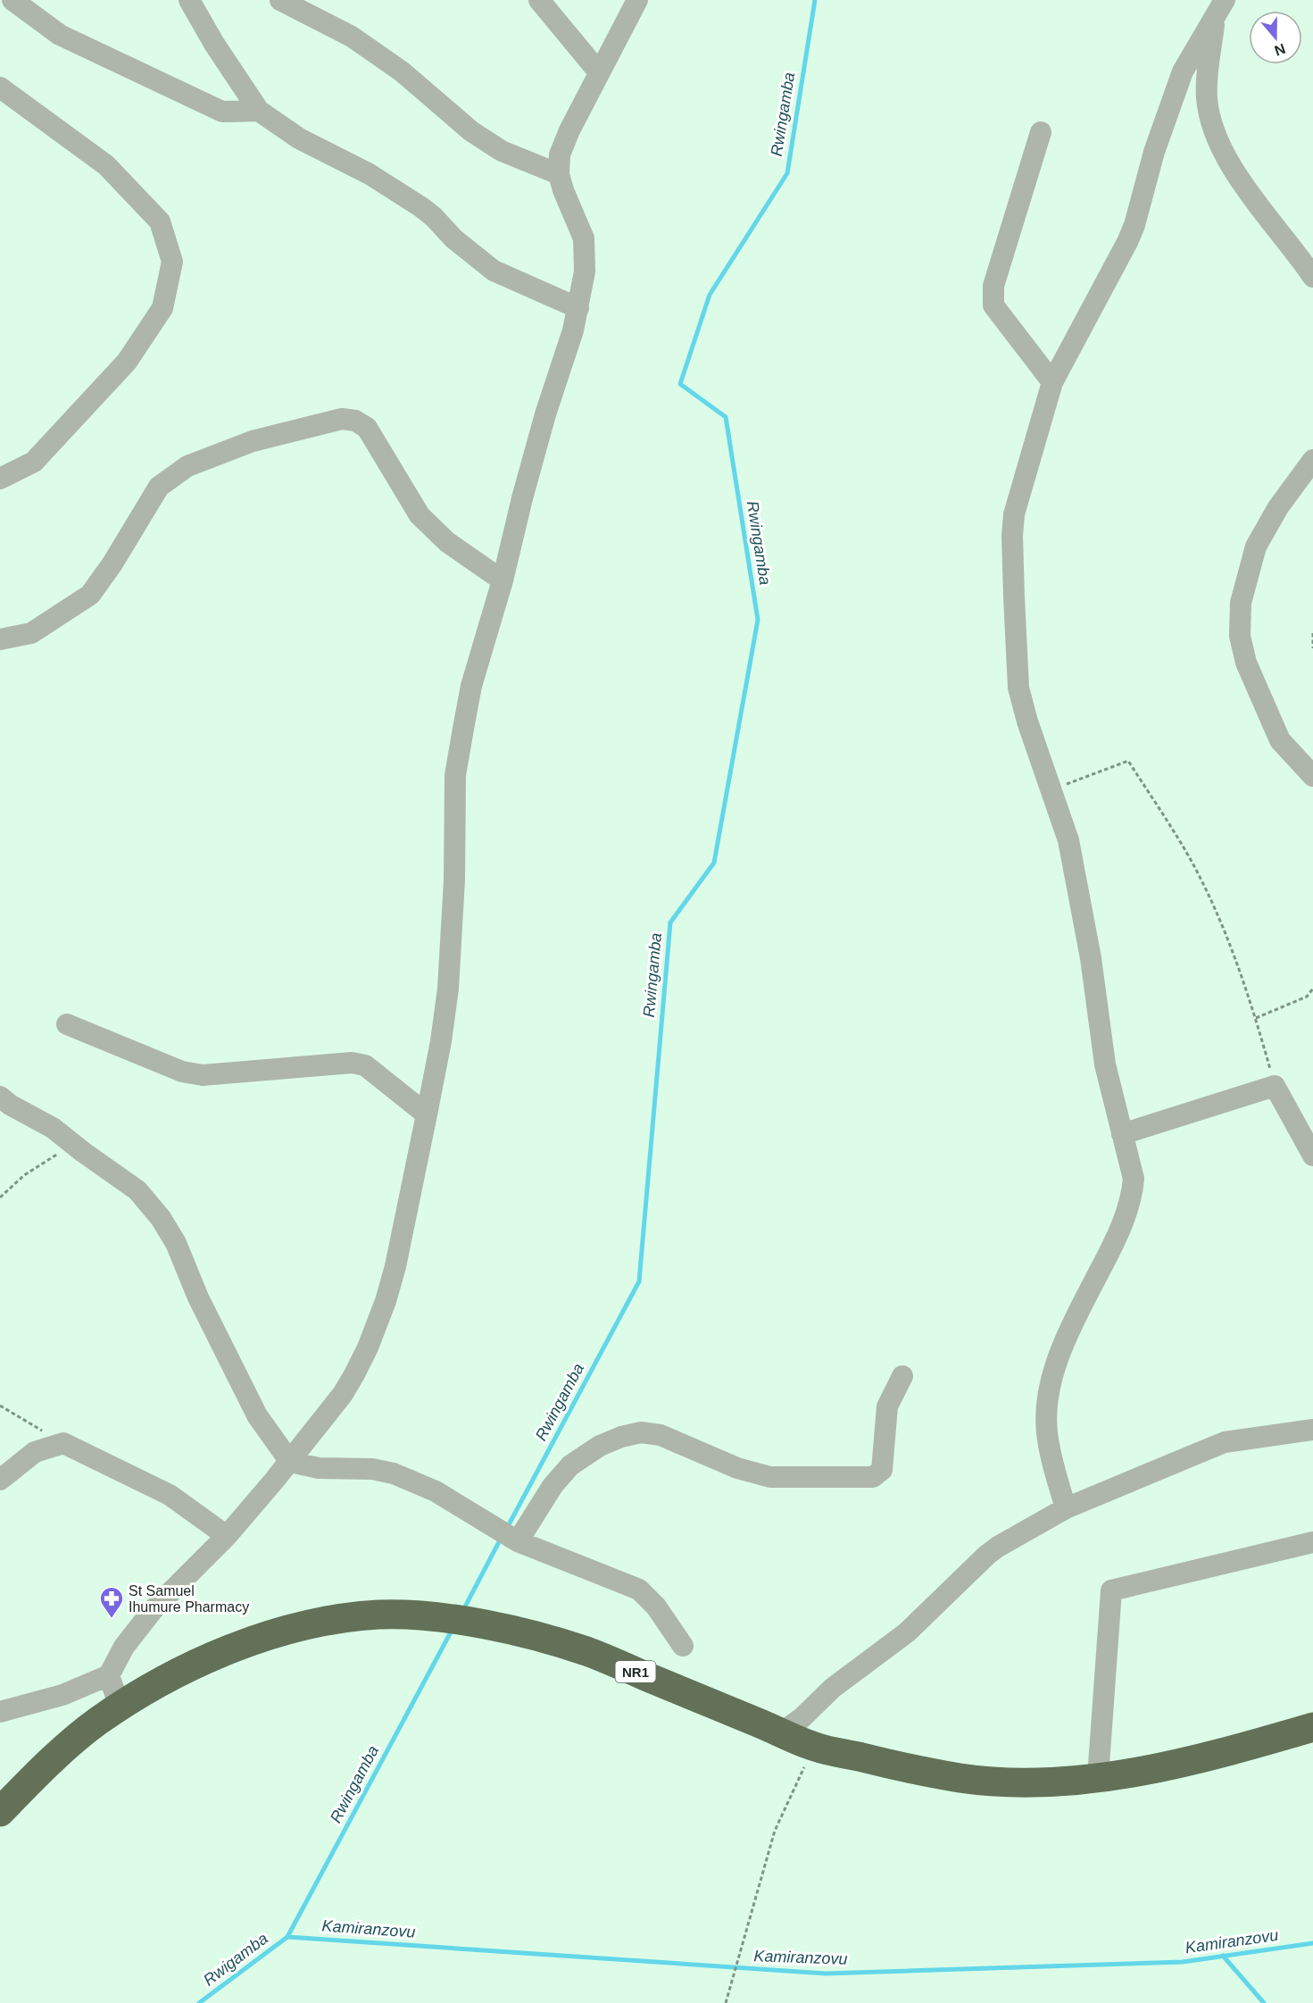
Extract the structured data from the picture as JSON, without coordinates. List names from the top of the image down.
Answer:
{
  "streets": {
    "highway": ["NR1"]
  },
  "water": ["Rwingamba", "Kamiranzovu", "Rwigamba"],
  "places": {
    "pharmacy": ["St Samuel Ihumure Pharmacy"]
  },
  "north": "bottom"
}
